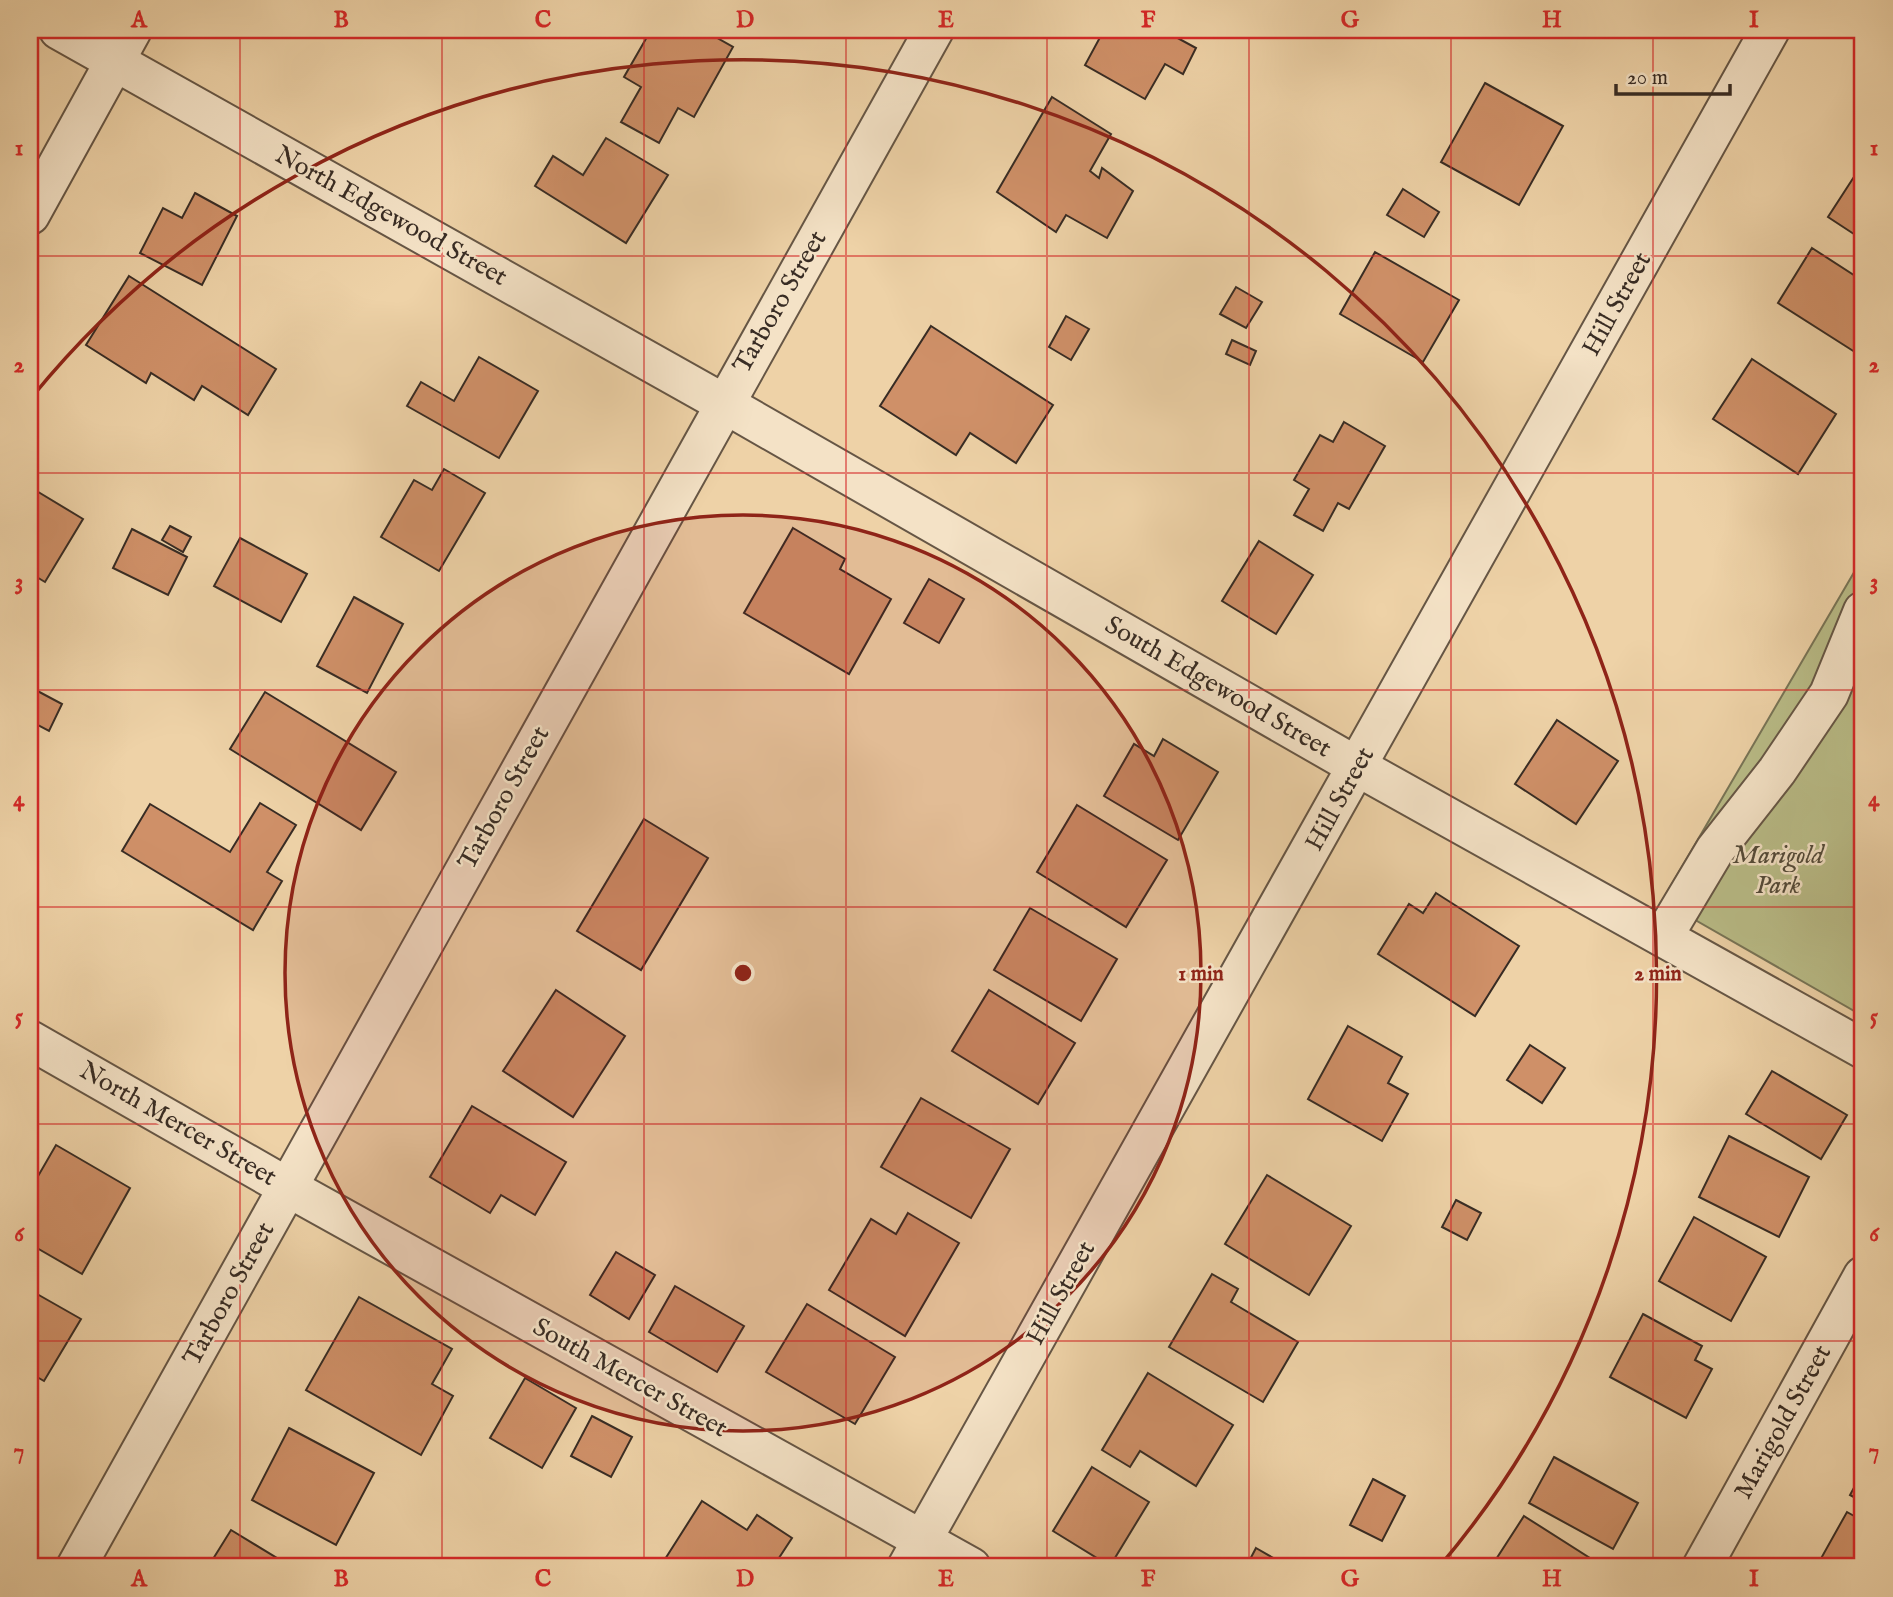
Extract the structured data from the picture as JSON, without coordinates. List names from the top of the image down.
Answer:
{
  "streets": {
    "street": [
      "North Edgewood Street",
      "Tarboro Street",
      "Hill Street",
      "South Edgewood Street",
      "North Mercer Street",
      "South Mercer Street",
      "Marigold Street"
    ]
  },
  "crossings": [
    ["North Edgewood Street", "Tarboro Street"],
    ["North Edgewood Street", "South Edgewood Street"],
    ["Tarboro Street", "South Edgewood Street"],
    ["Tarboro Street", "North Mercer Street"],
    ["Tarboro Street", "South Mercer Street"],
    ["Hill Street", "South Edgewood Street"],
    ["Hill Street", "South Mercer Street"],
    ["North Mercer Street", "South Mercer Street"]
  ],
  "parks": ["Marigold Park"],
  "scale_bar": "20 m",
  "grid": {
    "columns": [
      "A",
      "B",
      "C",
      "D",
      "E",
      "F",
      "G",
      "H",
      "I"
    ],
    "rows": [
      "1",
      "2",
      "3",
      "4",
      "5",
      "6",
      "7"
    ]
  },
  "rings": ["1 min", "2 min"]
}
